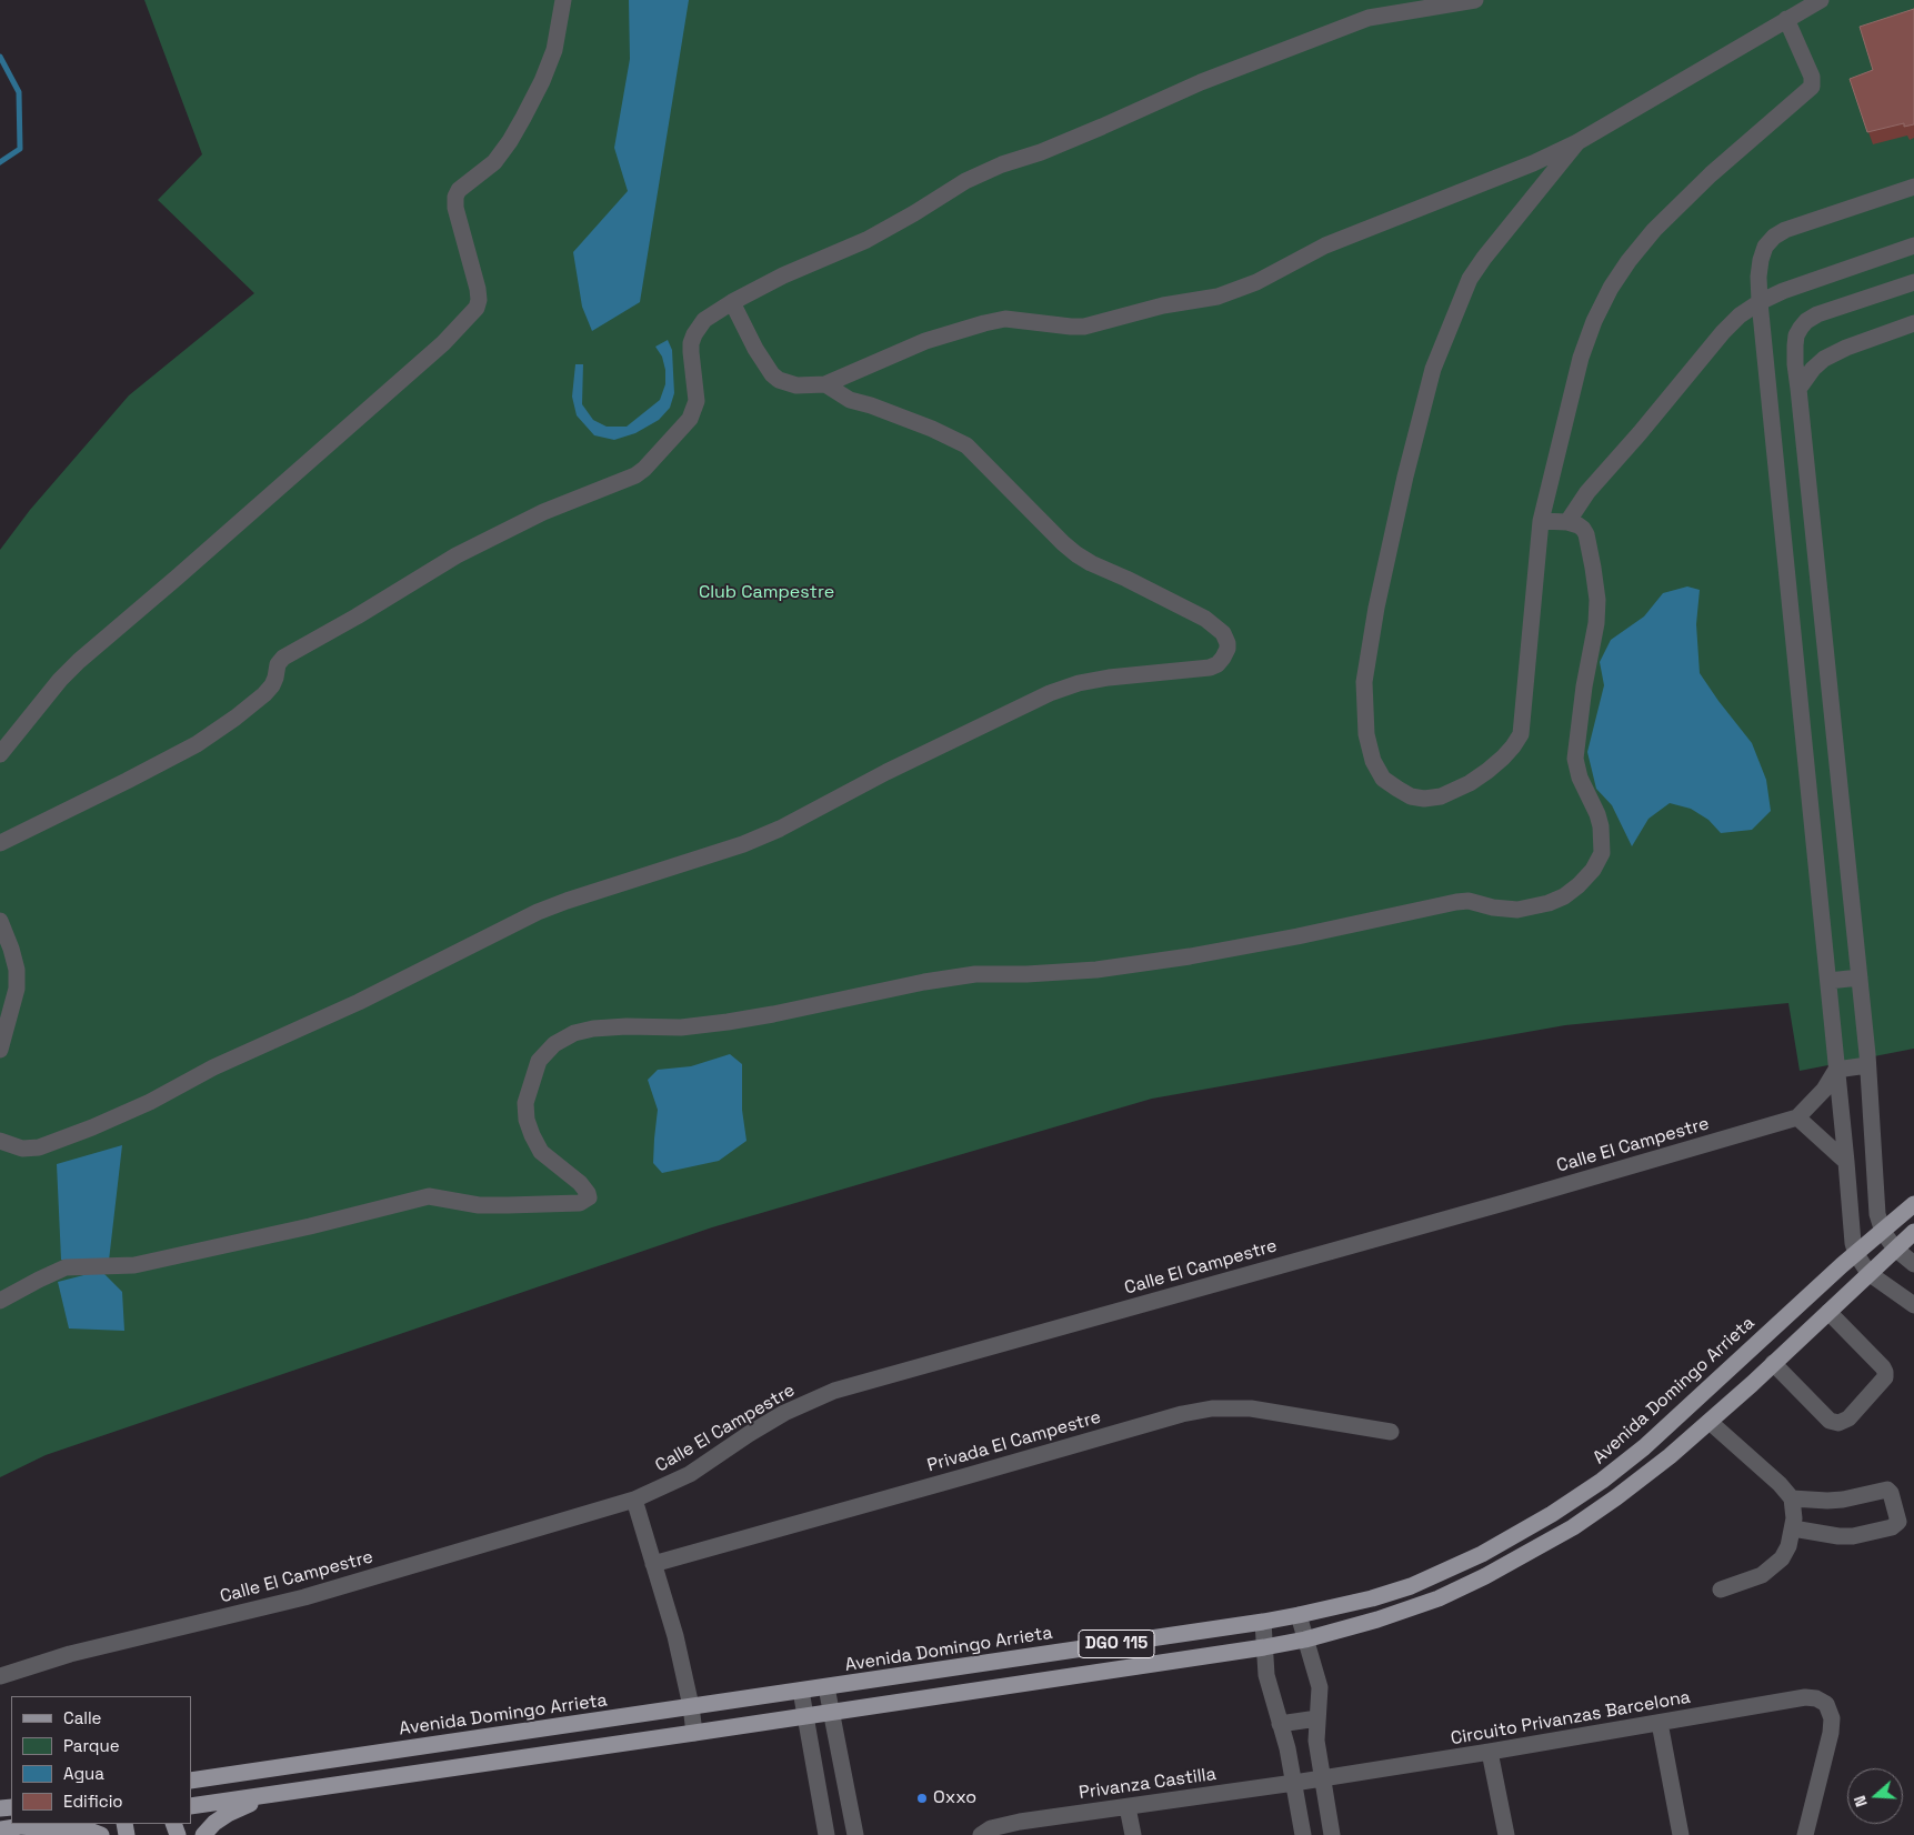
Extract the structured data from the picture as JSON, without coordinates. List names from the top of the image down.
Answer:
{
  "streets": {
    "main road": ["Avenida Domingo Arrieta", "DGO 115"],
    "street": [
      "Calle El Campestre",
      "Privada El Campestre",
      "Circuito Privanzas Barcelona",
      "Privanza Castilla"
    ]
  },
  "crossings": [
    ["Circuito Privanzas Barcelona", "Privanza Castilla"]
  ],
  "parks": ["Club Campestre"],
  "places": ["Oxxo"],
  "legend": [
    "Calle",
    "Parque",
    "Agua",
    "Edificio"
  ],
  "north": "left"
}
